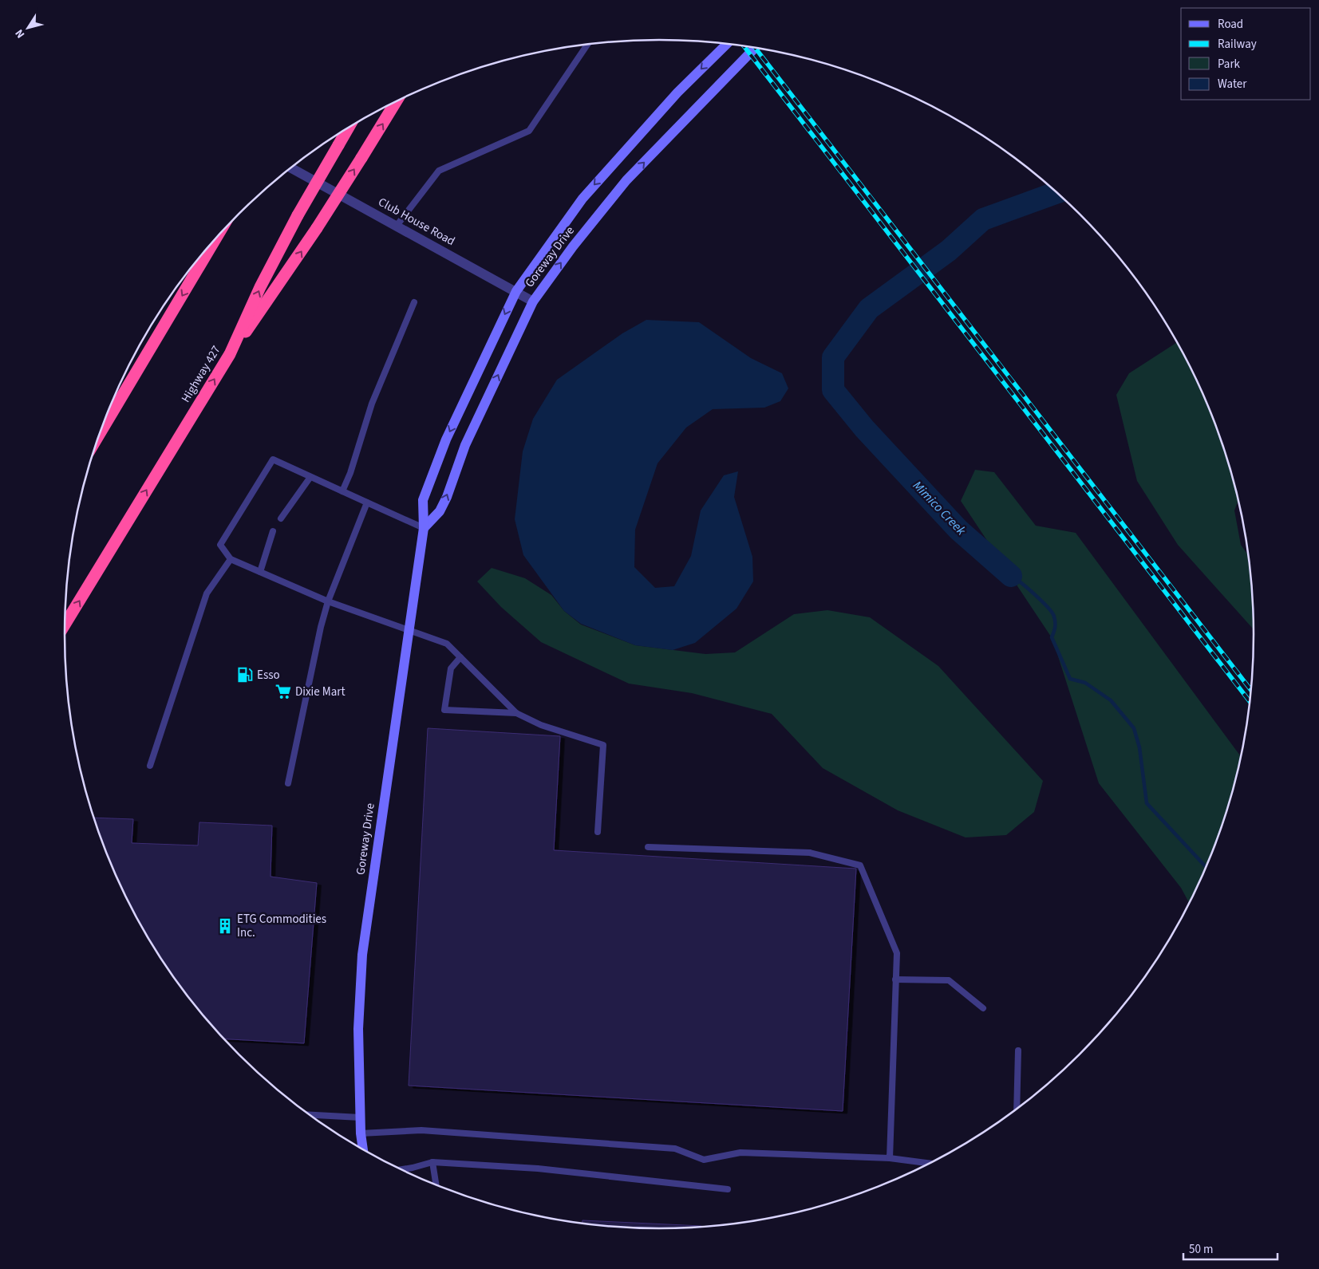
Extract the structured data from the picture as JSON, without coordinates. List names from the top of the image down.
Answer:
{
  "streets": {
    "highway": ["Highway 427"],
    "main road": ["Goreway Drive"],
    "street": ["Club House Road"]
  },
  "crossings": [
    ["Club House Road", "Goreway Drive"]
  ],
  "water": ["Mimico Creek"],
  "places": {
    "fuel station": ["Esso"],
    "supermarket": ["Dixie Mart"],
    "building": ["ETG Commodities Inc."]
  },
  "legend": [
    "Road",
    "Railway",
    "Park",
    "Water"
  ],
  "scale_bar": "50 m",
  "north": "bottom left"
}
